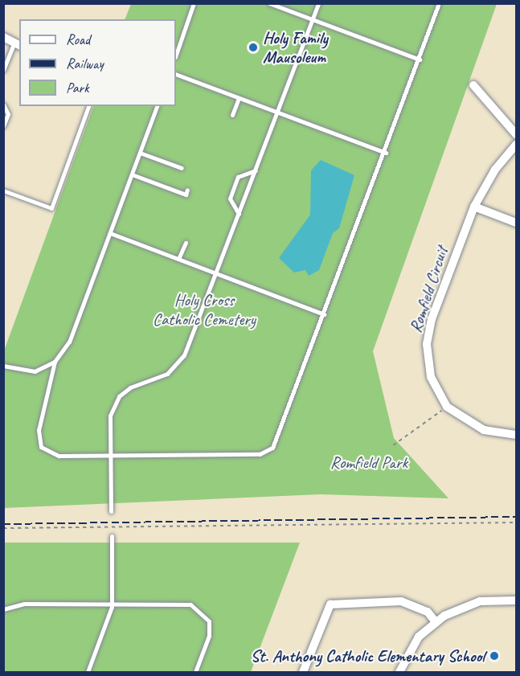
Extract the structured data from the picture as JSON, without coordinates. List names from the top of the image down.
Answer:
{
  "streets": {
    "street": ["Romfield Circuit"]
  },
  "parks": ["Holy Cross Catholic Cemetery", "Romfield Park"],
  "places": ["Holy Family Mausoleum", "St. Anthony Catholic Elementary School"],
  "legend": ["Road", "Railway", "Park"]
}
